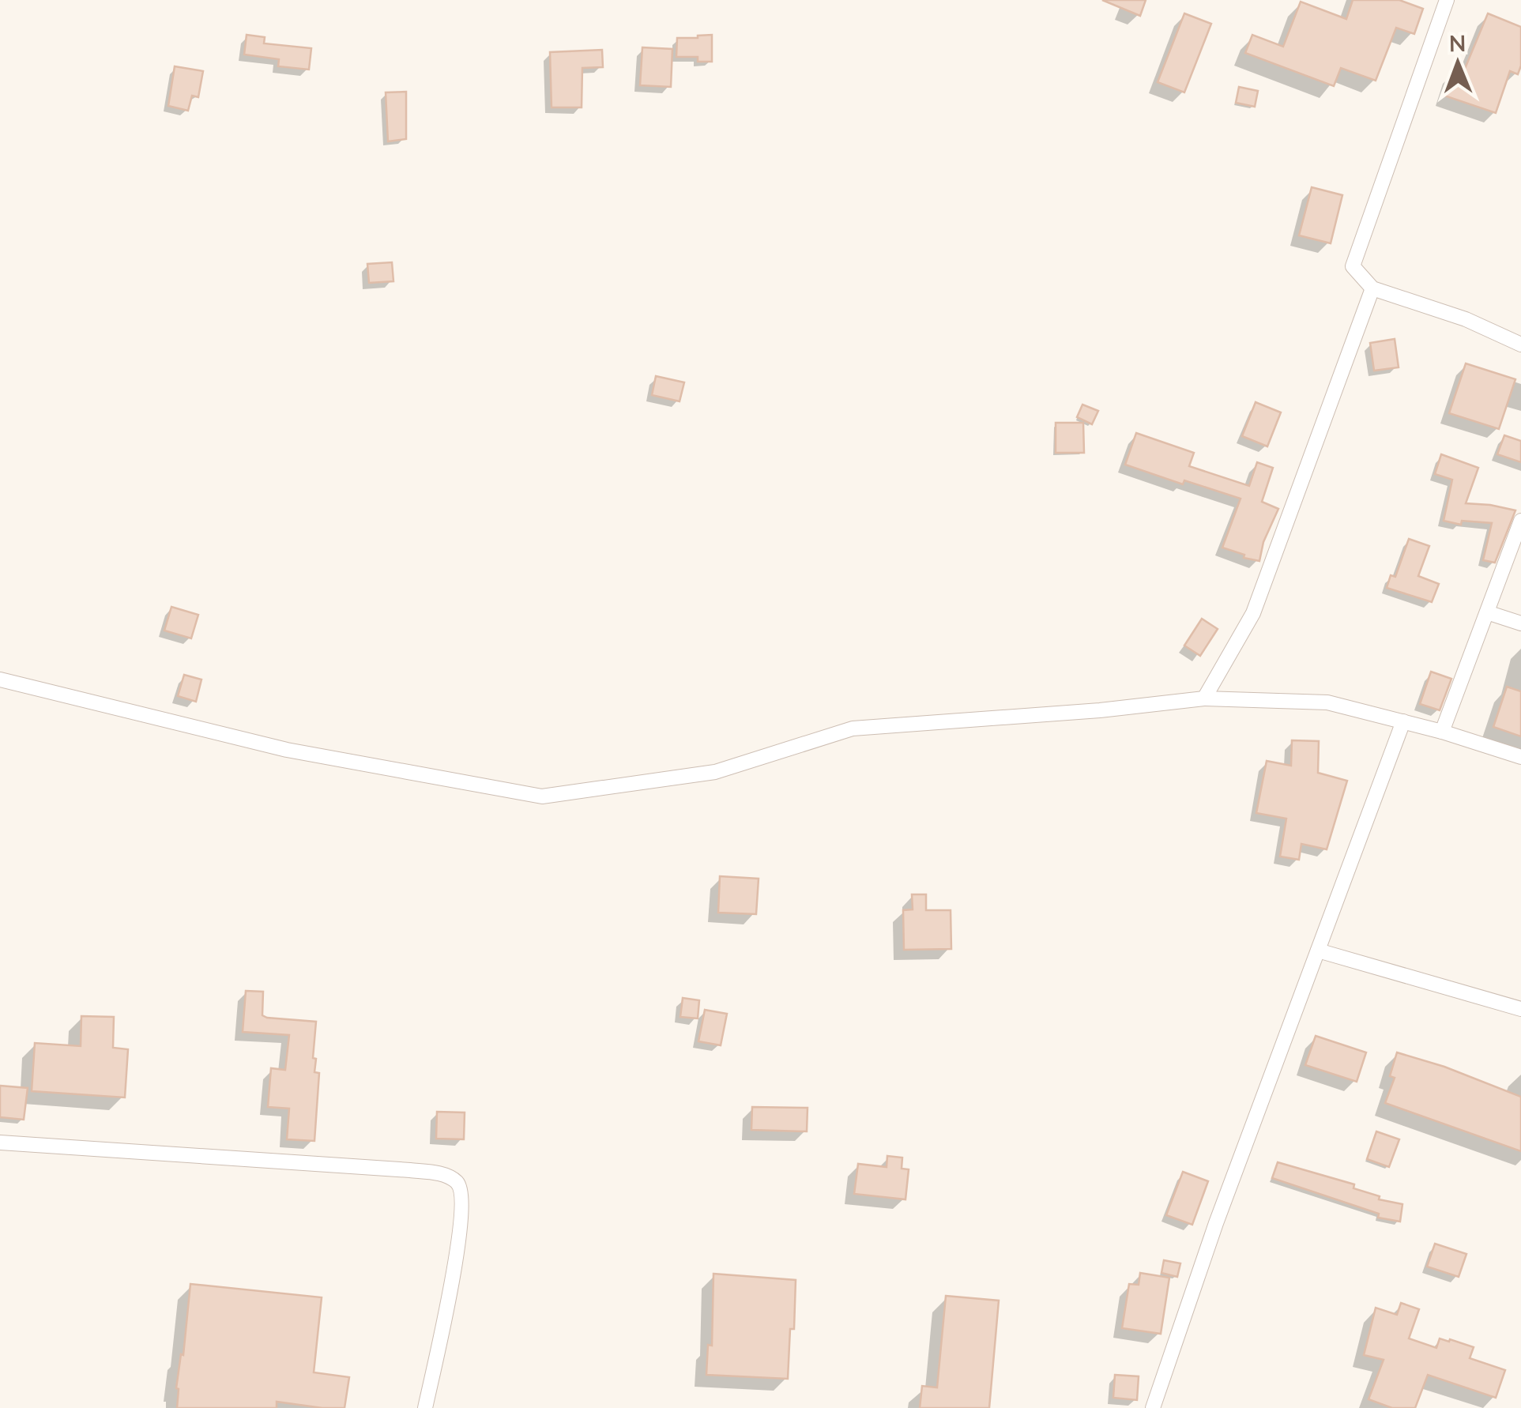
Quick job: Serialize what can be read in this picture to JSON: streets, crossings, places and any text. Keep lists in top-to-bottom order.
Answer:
{
  "north": "top"
}
